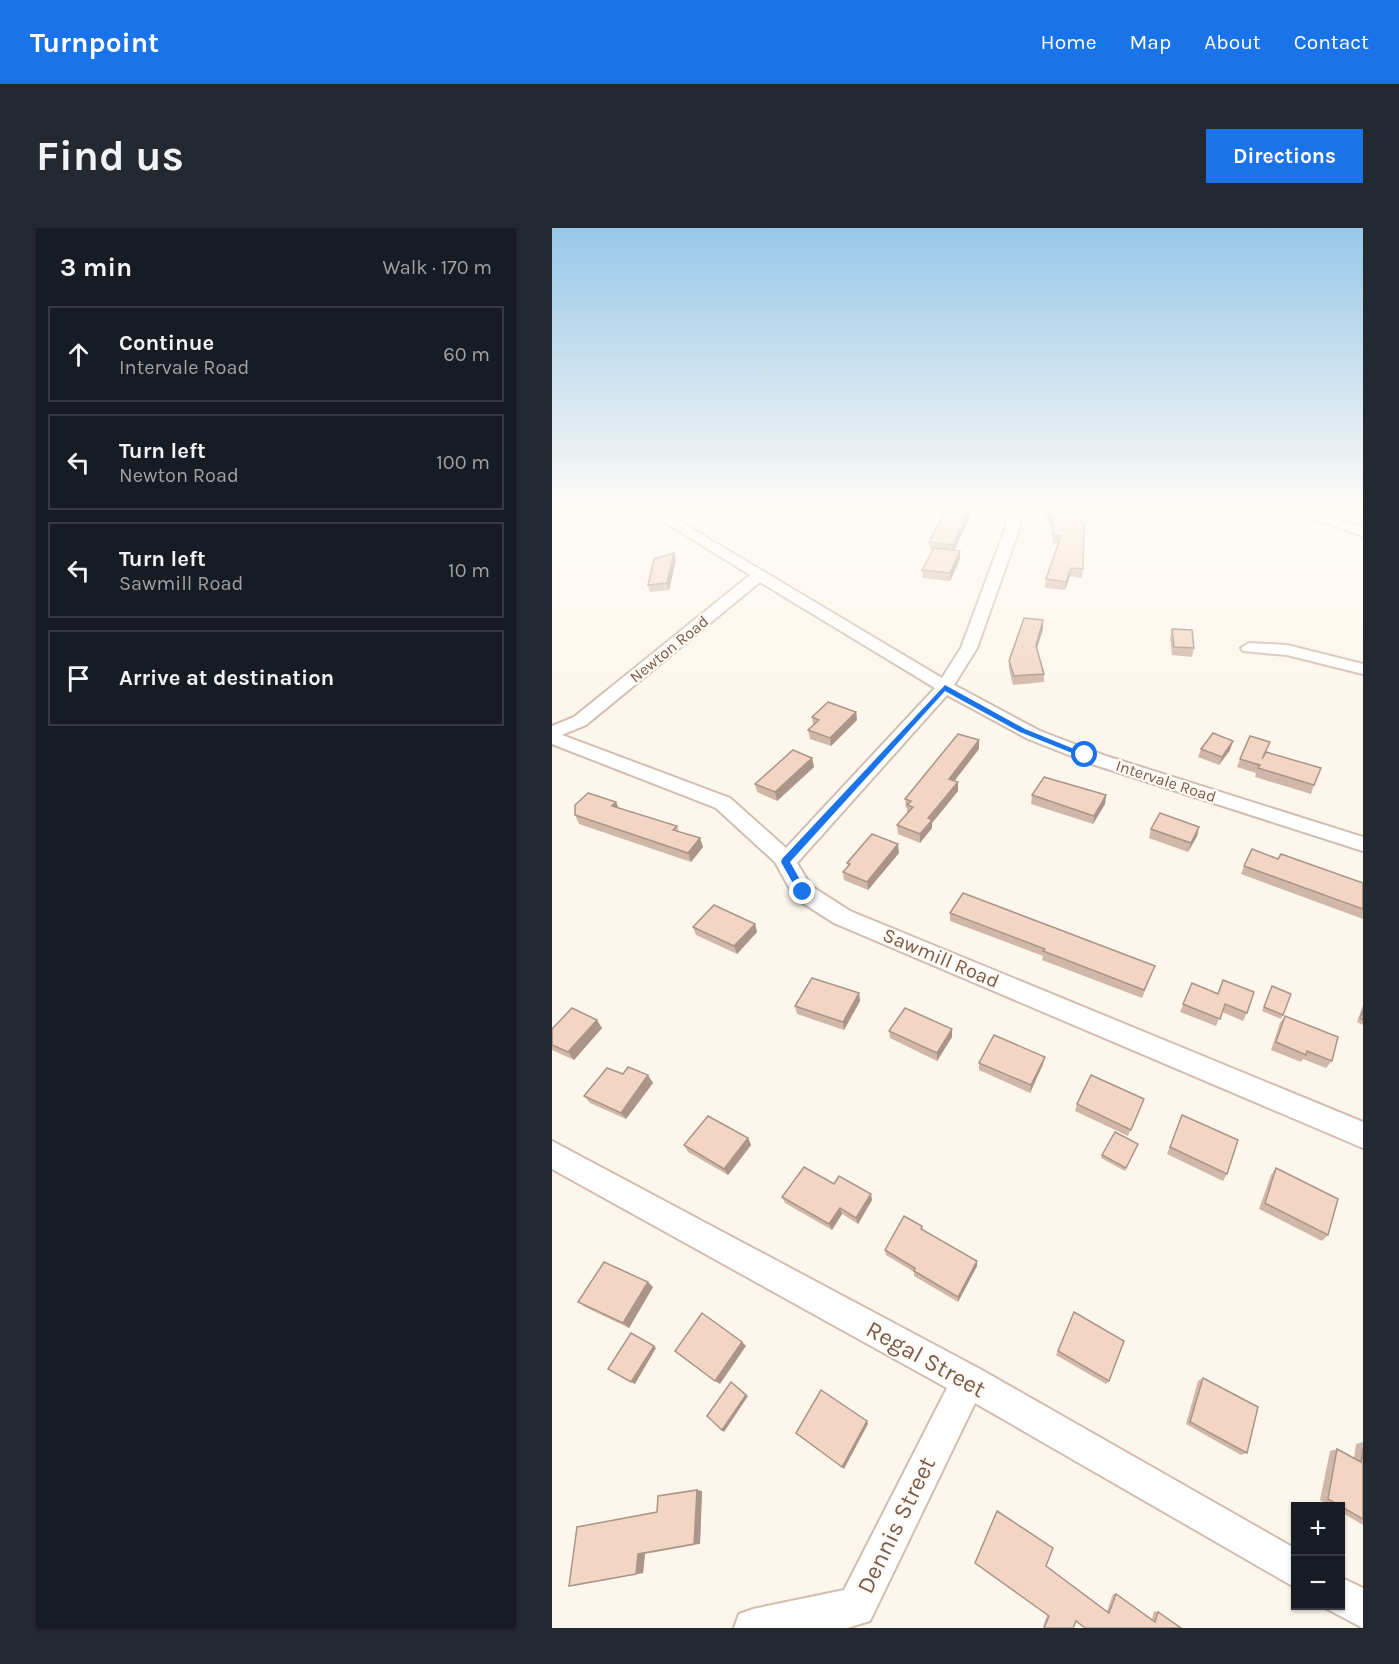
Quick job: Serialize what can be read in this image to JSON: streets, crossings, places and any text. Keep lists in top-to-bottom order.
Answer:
{
  "streets": {
    "street": [
      "Newton Road",
      "Intervale Road",
      "Sawmill Road",
      "Regal Street",
      "Dennis Street"
    ]
  },
  "crossings": [
    ["Newton Road", "Intervale Road"],
    ["Regal Street", "Dennis Street"]
  ],
  "page": {
    "header": "Turnpoint",
    "nav": [
      "Home",
      "Map",
      "About",
      "Contact"
    ],
    "buttons": "Directions",
    "title": "Find us",
    "heading": ["3 min", "Walk · 170 m"],
    "list": [
      ["Continue", "Intervale Road", "60 m"],
      ["Turn left", "Newton Road", "100 m"],
      ["Turn left", "Sawmill Road", "10 m"],
      "Arrive at destination"
    ],
    "map_buttons": ["+", "−"]
  }
}
